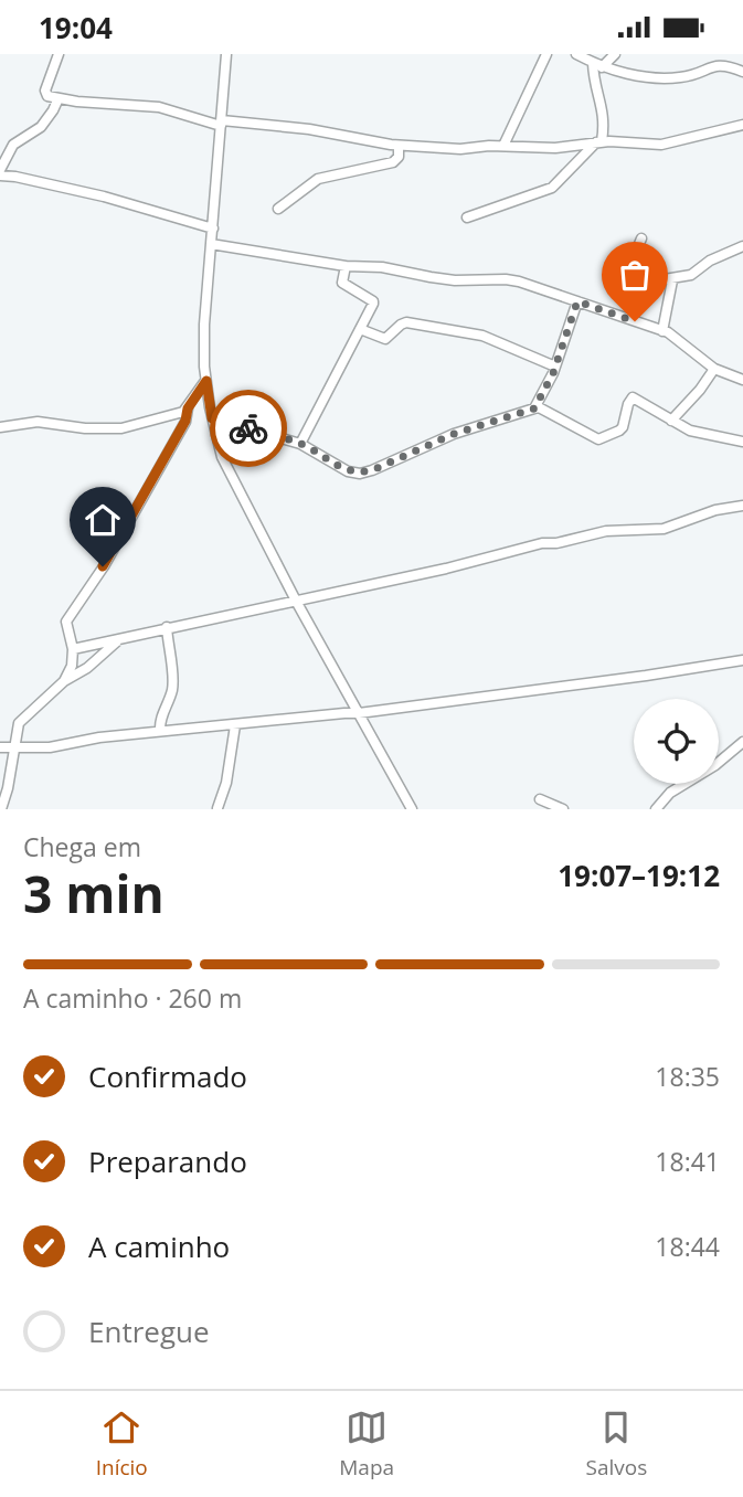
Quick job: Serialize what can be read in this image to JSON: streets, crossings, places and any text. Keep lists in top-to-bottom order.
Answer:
{
  "page": {
    "status": "19:04",
    "heading": ["3 min", "Chega em", "19:07–19:12"],
    "bar": "A caminho · 260 m",
    "list": [
      ["Confirmado", "18:35"],
      ["Preparando", "18:41"],
      ["A caminho", "18:44"],
      "Entregue"
    ],
    "tabs": ["Início", "Mapa", "Salvos"]
  }
}
